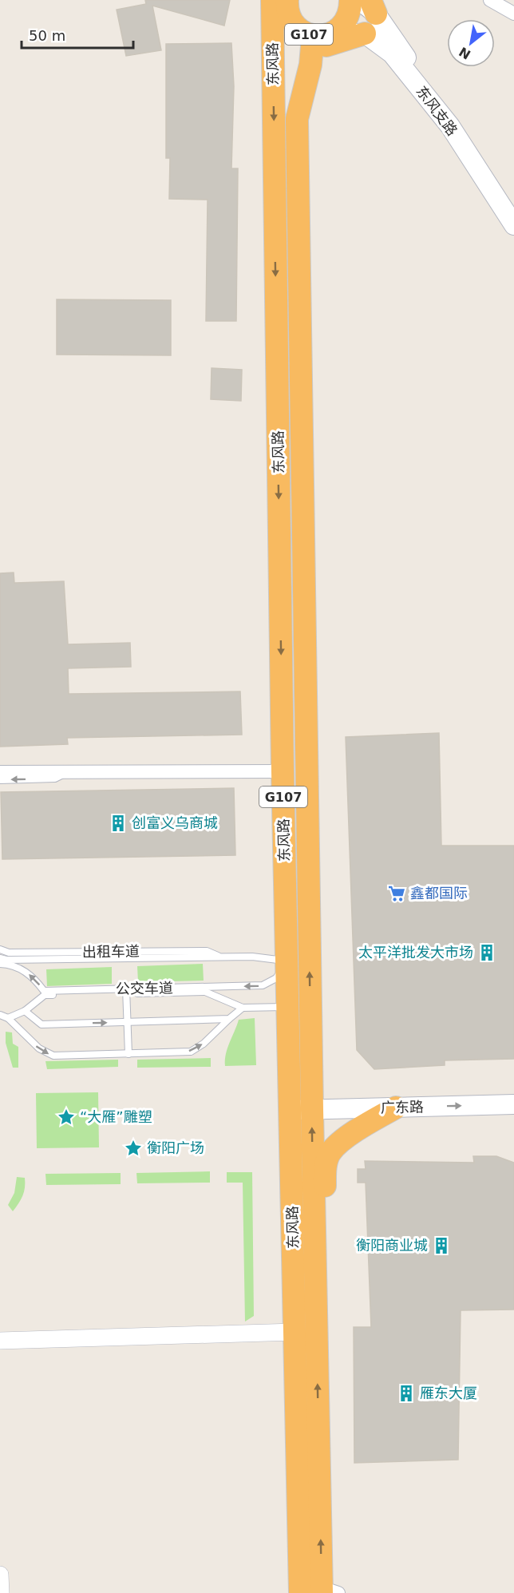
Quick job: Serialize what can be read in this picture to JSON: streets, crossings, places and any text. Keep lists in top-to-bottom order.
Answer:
{
  "streets": {
    "highway": ["G107", "东风路"],
    "main road": ["东风支路", "广东路"],
    "lane": ["出租车道", "公交车道"]
  },
  "crossings": [
    ["G107", "东风路"],
    ["东风路", "出租车道"],
    ["东风路", "公交车道"],
    ["东风路", "广东路"],
    ["出租车道", "公交车道"]
  ],
  "one_way": ["广东路"],
  "places": {
    "building": [
      "创富义乌商城",
      "太平洋批发大市场",
      "衡阳商业城",
      "雁东大厦"
    ],
    "supermarket": ["鑫都国际"],
    "place": ["“大雁”雕塑", "衡阳广场"]
  },
  "scale_bar": "50 m",
  "north": "bottom left"
}
